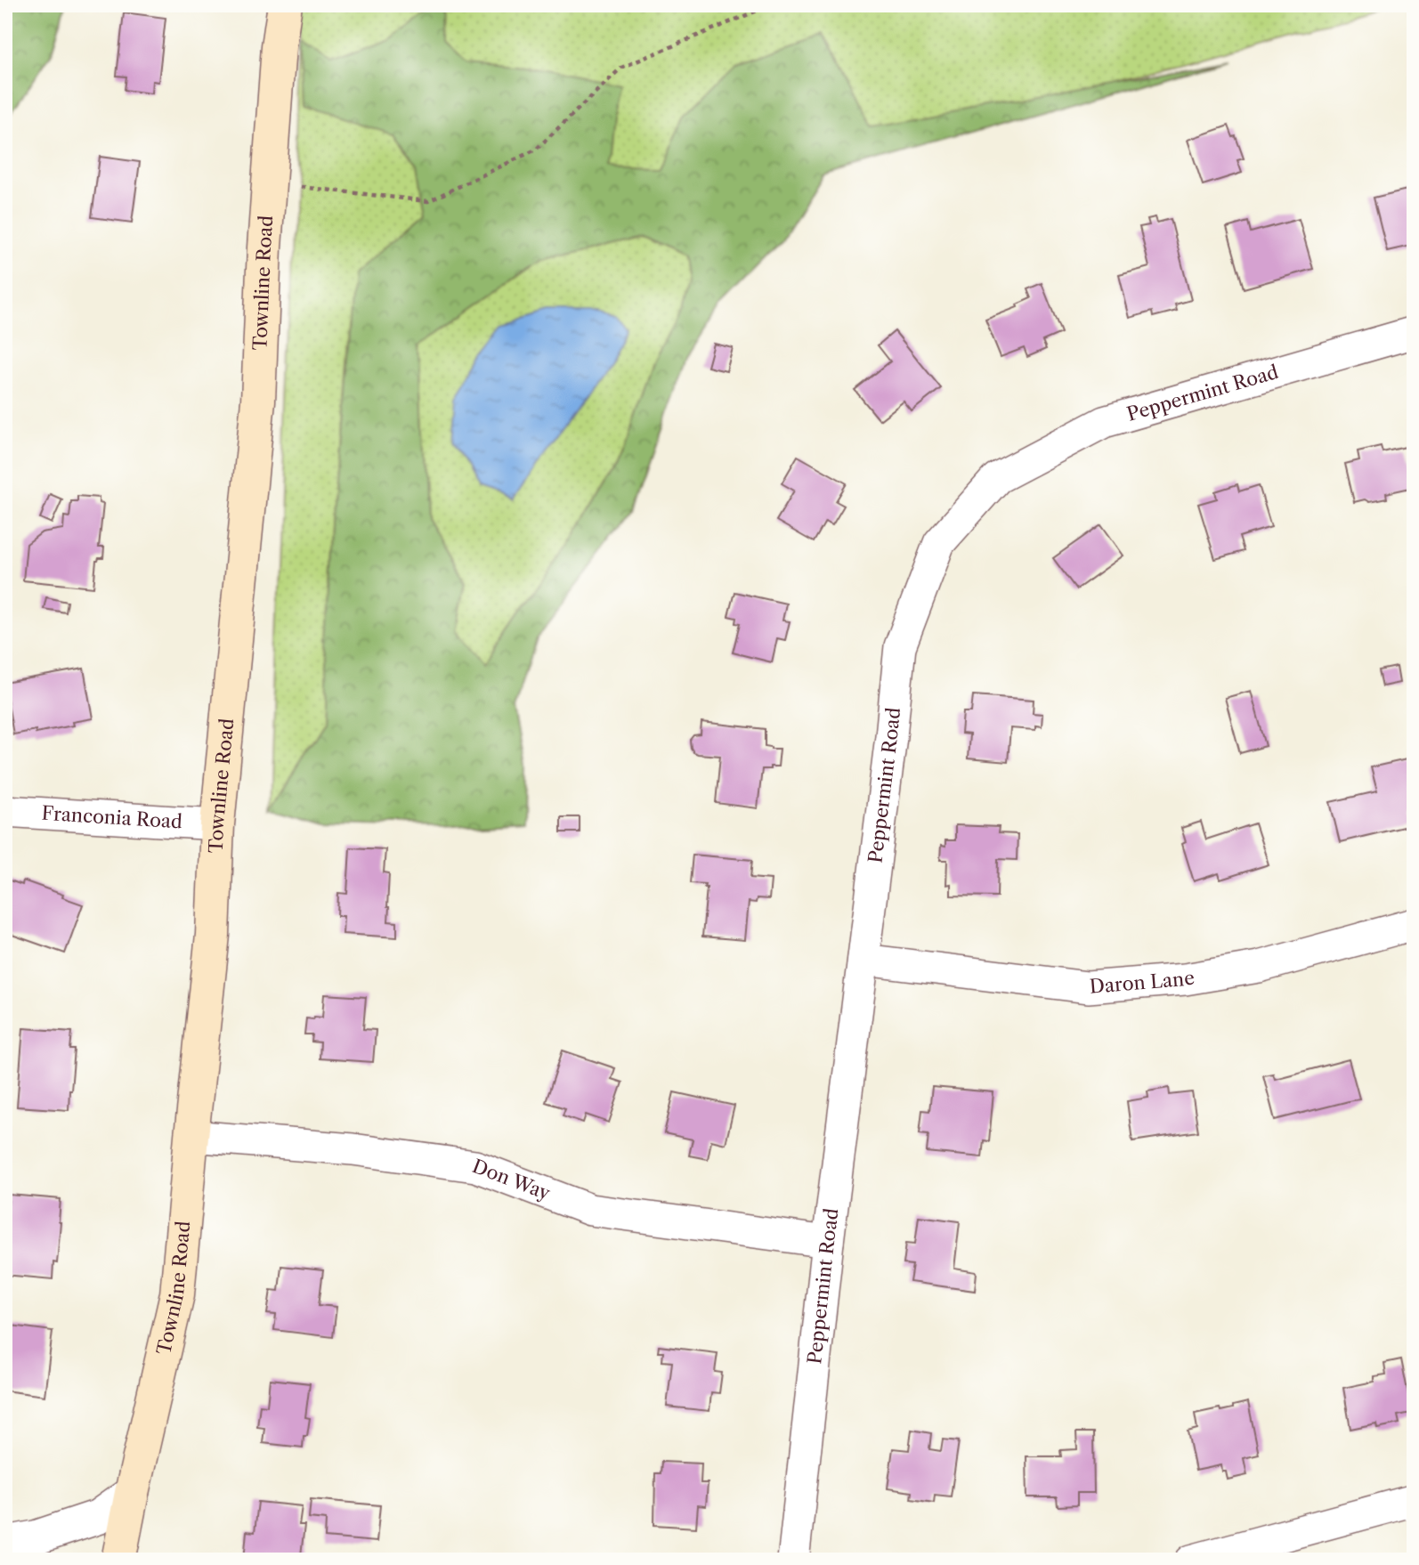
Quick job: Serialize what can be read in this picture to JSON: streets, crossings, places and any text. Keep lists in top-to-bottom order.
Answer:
{
  "streets": {
    "main road": ["Townline Road"],
    "street": [
      "Peppermint Road",
      "Franconia Road",
      "Daron Lane",
      "Don Way"
    ]
  },
  "crossings": [
    ["Townline Road", "Franconia Road"],
    ["Townline Road", "Don Way"],
    ["Peppermint Road", "Daron Lane"],
    ["Peppermint Road", "Don Way"]
  ]
}
